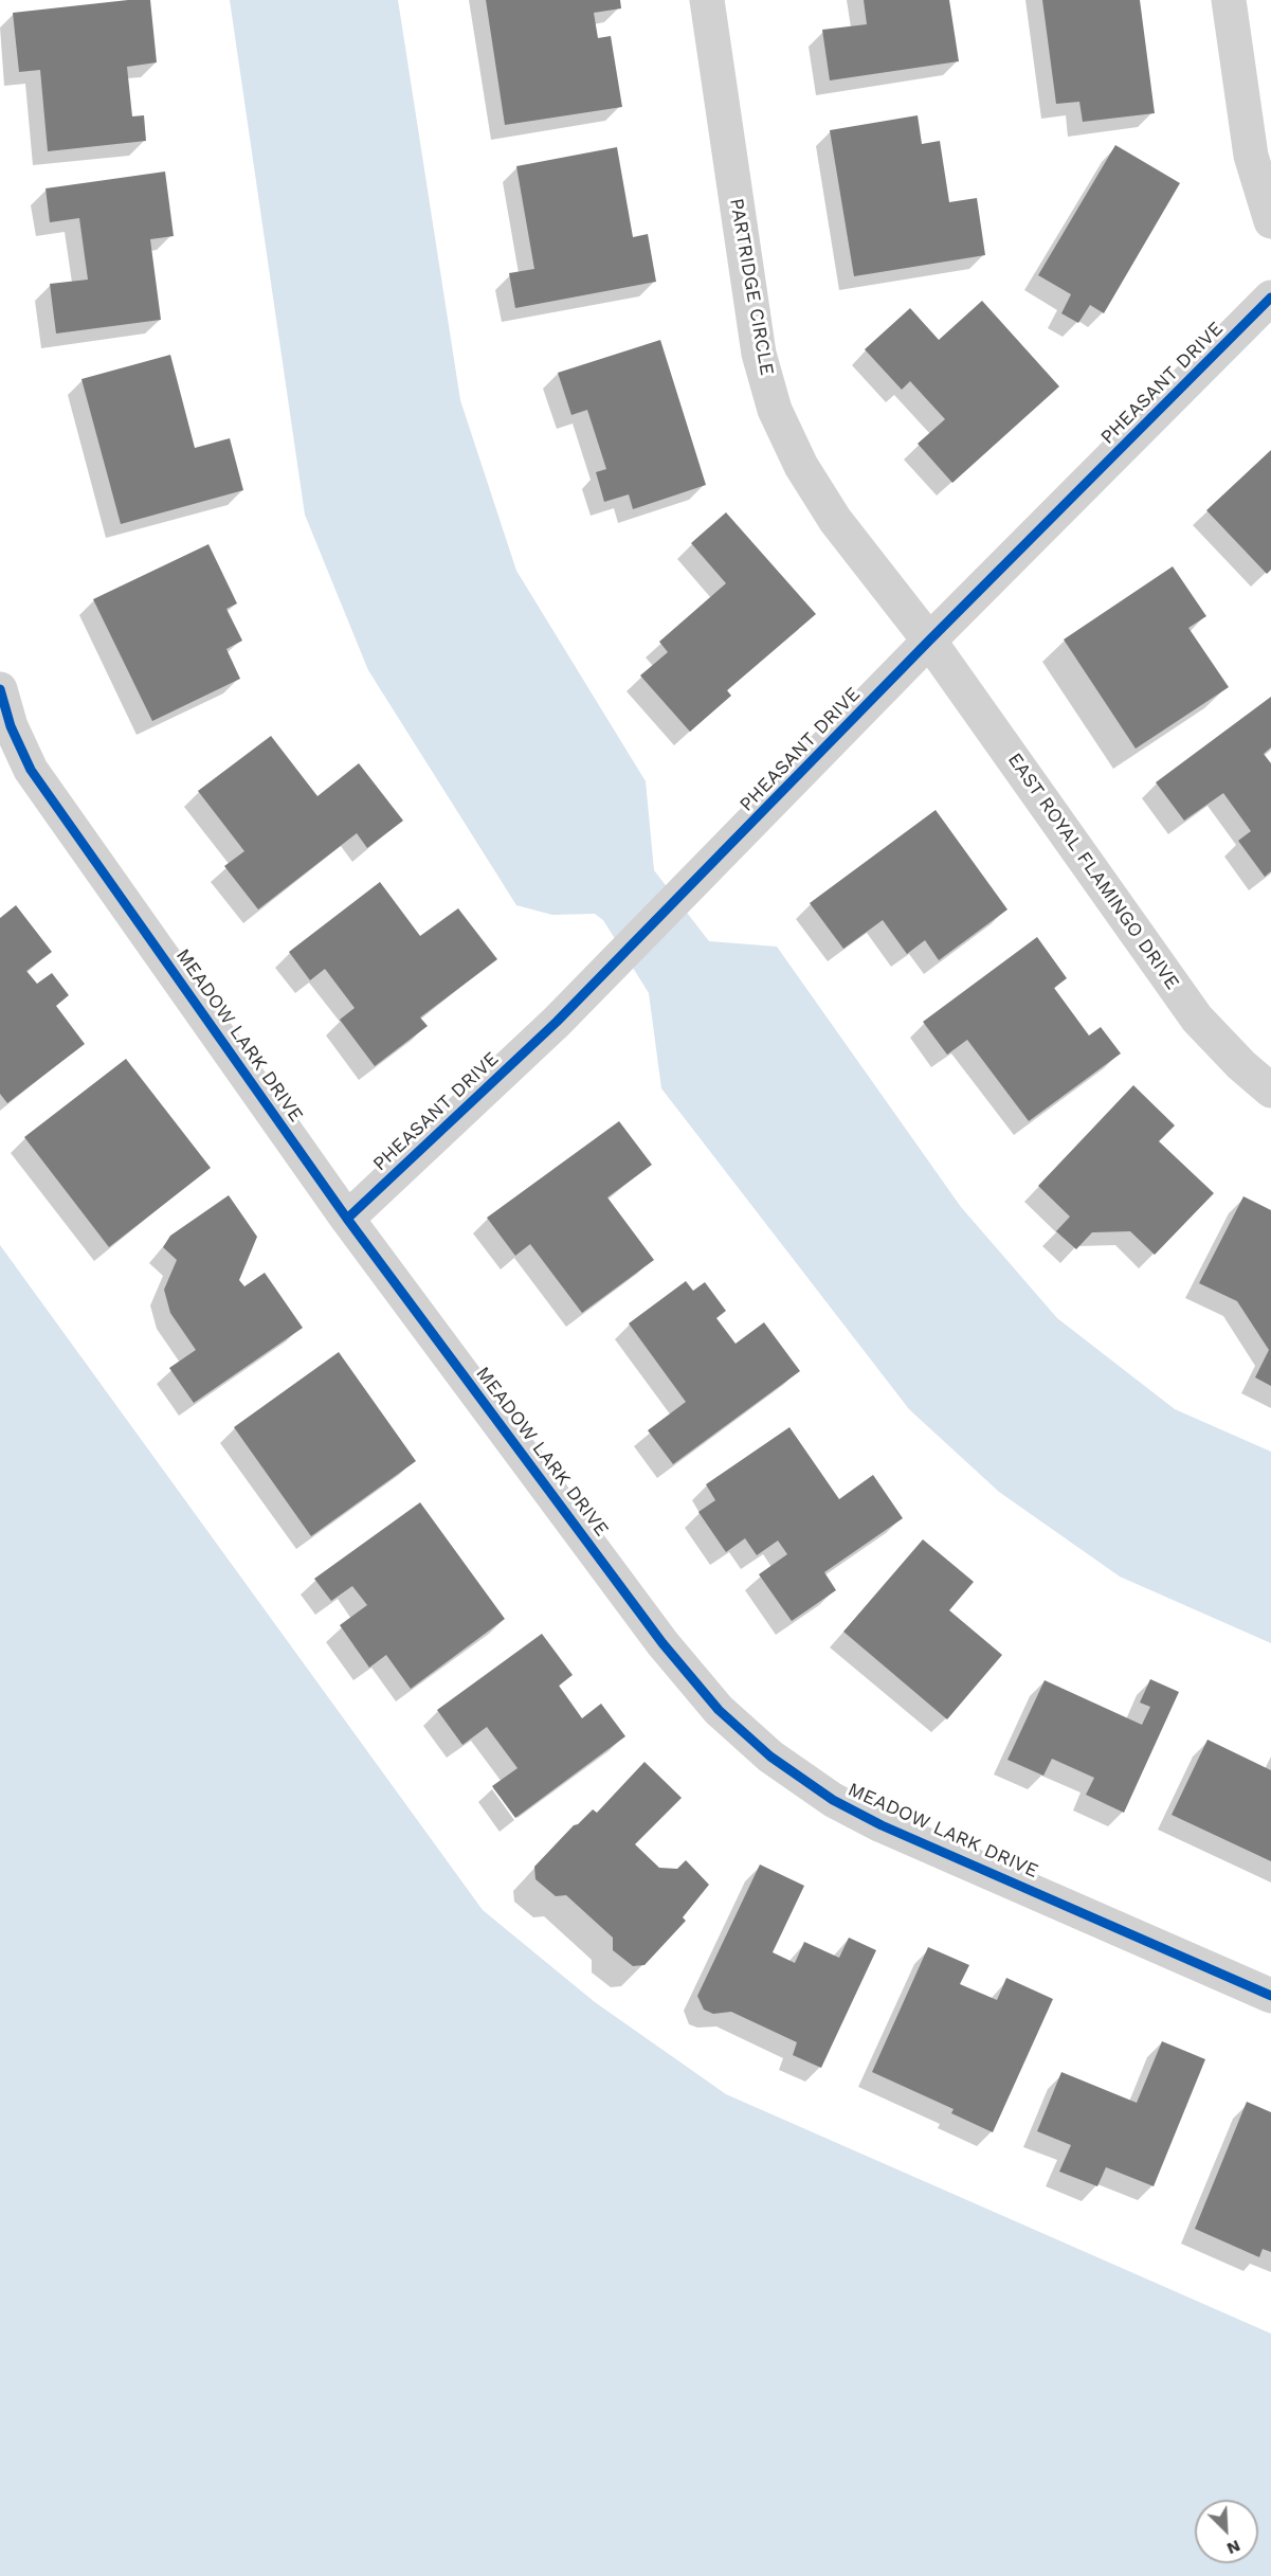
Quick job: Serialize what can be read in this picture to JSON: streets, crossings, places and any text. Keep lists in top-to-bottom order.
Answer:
{
  "streets": {
    "street": [
      "PARTRIDGE CIRCLE",
      "PHEASANT DRIVE",
      "EAST ROYAL FLAMINGO DRIVE",
      "MEADOW LARK DRIVE"
    ]
  },
  "crossings": [
    ["PARTRIDGE CIRCLE", "PHEASANT DRIVE"],
    ["PARTRIDGE CIRCLE", "EAST ROYAL FLAMINGO DRIVE"],
    ["PHEASANT DRIVE", "EAST ROYAL FLAMINGO DRIVE"],
    ["PHEASANT DRIVE", "MEADOW LARK DRIVE"]
  ],
  "north": "bottom right"
}
